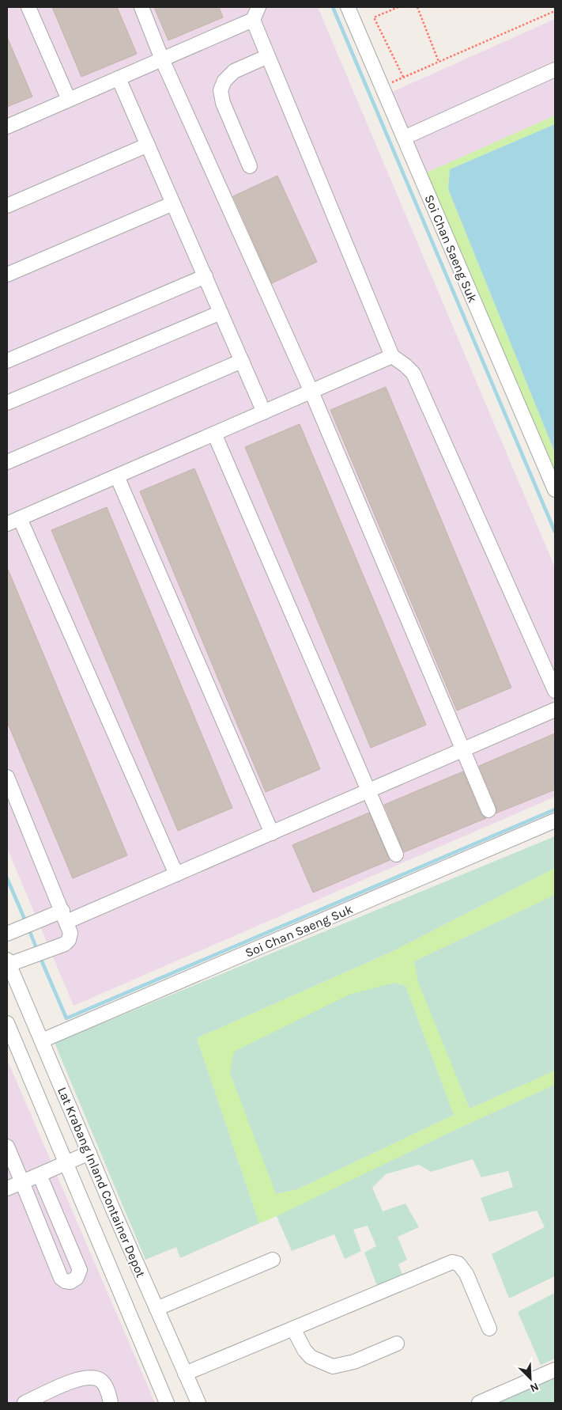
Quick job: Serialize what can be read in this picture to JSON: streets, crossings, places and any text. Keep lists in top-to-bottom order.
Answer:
{
  "streets": {
    "street": ["Soi Chan Saeng Suk", "Lat Krabang Inland Container Depot"]
  },
  "crossings": [
    ["Soi Chan Saeng Suk", "Lat Krabang Inland Container Depot"]
  ],
  "north": "bottom right"
}
